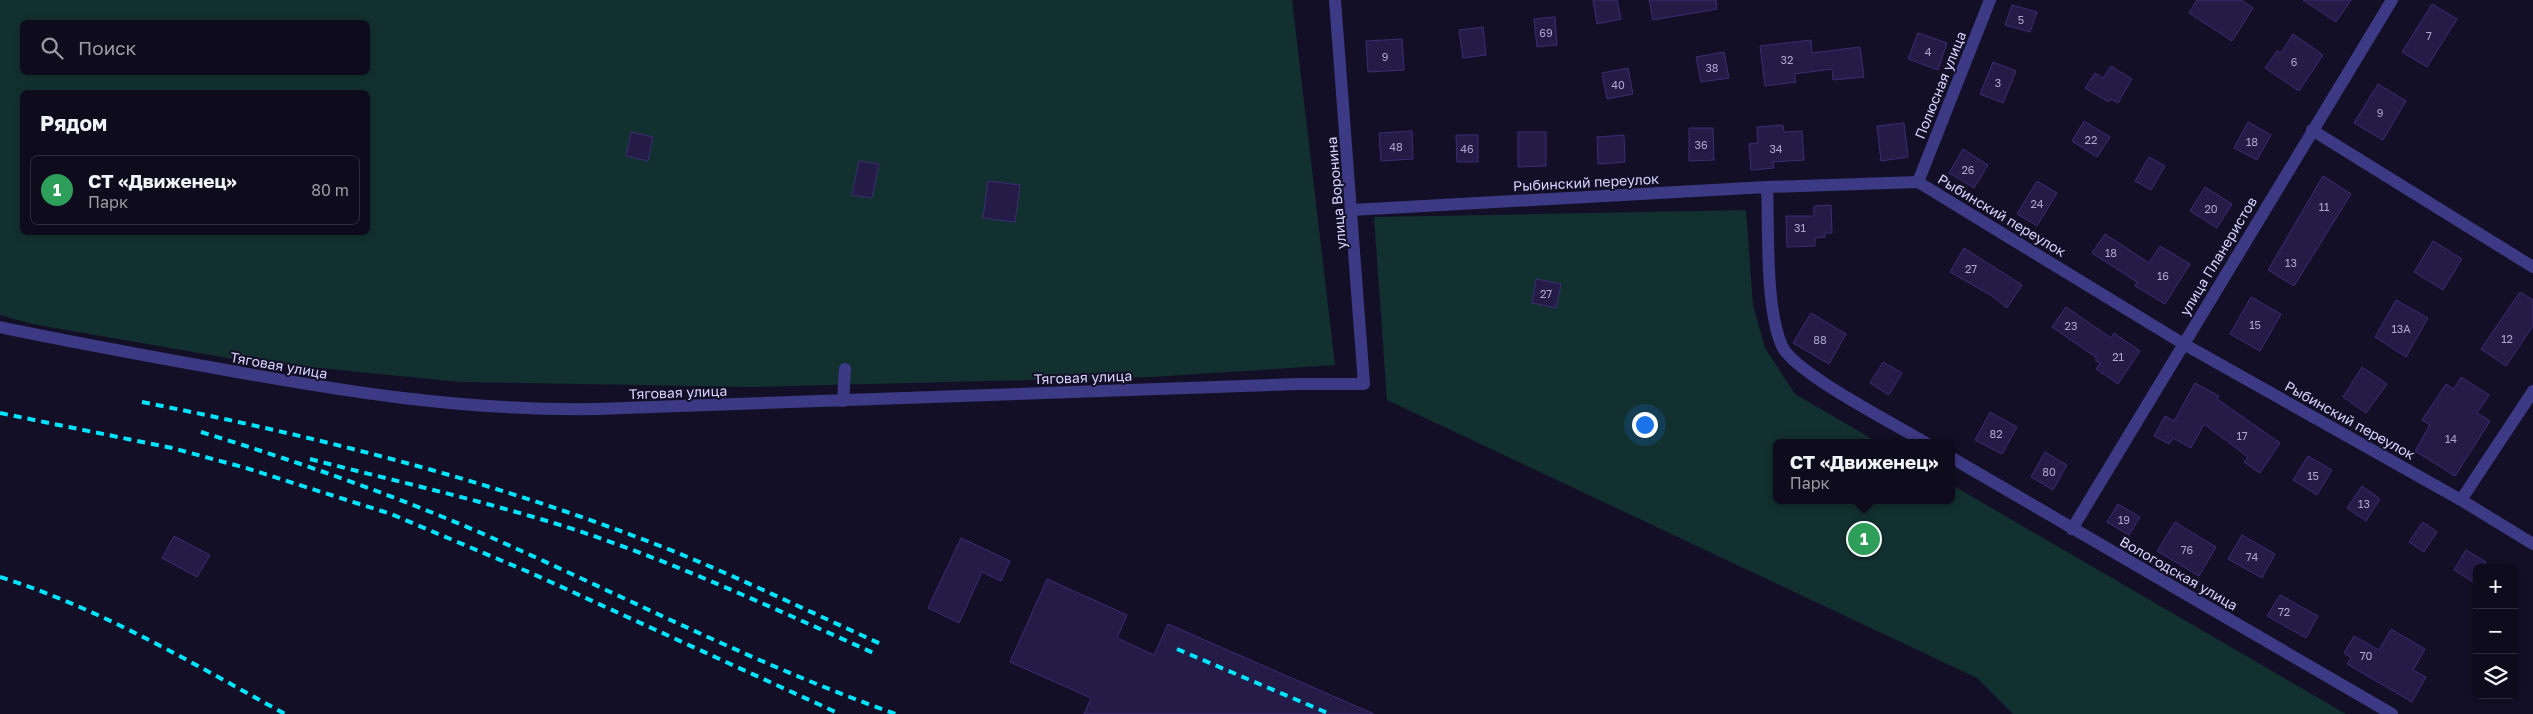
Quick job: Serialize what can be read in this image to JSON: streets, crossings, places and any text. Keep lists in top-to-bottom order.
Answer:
{
  "streets": {
    "street": [
      "Полюсная улица",
      "Рыбинский переулок",
      "улица Воронина",
      "улица Планеристов",
      "Тяговая улица",
      "Вологодская улица"
    ]
  },
  "crossings": [
    ["Полюсная улица", "Рыбинский переулок"],
    ["Рыбинский переулок", "улица Воронина"],
    ["Рыбинский переулок", "улица Планеристов"],
    ["улица Воронина", "Тяговая улица"],
    ["улица Планеристов", "Вологодская улица"]
  ],
  "house_numbers": [
    "5",
    "69",
    "7",
    "4",
    "9",
    "32",
    "6",
    "38",
    "3",
    "40",
    "9",
    "22",
    "18",
    "36",
    "48",
    "46",
    "34",
    "26",
    "24",
    "11",
    "20",
    "31",
    "18",
    "13",
    "27",
    "16",
    "27",
    "15",
    "23",
    "13А",
    "12",
    "88",
    "21",
    "82",
    "17",
    "14",
    "80",
    "15",
    "13",
    "19",
    "76",
    "74",
    "72",
    "70"
  ],
  "page": {
    "search": "Поиск",
    "heading": "Рядом",
    "list": [
      {
        "mark": "1",
        "name": "СТ «Движенец»",
        "note": "Парк",
        "value": "80 m"
      }
    ],
    "popup": ["СТ «Движенец»", "Парк"],
    "pins": "1",
    "map_buttons": ["+", "−"]
  }
}
